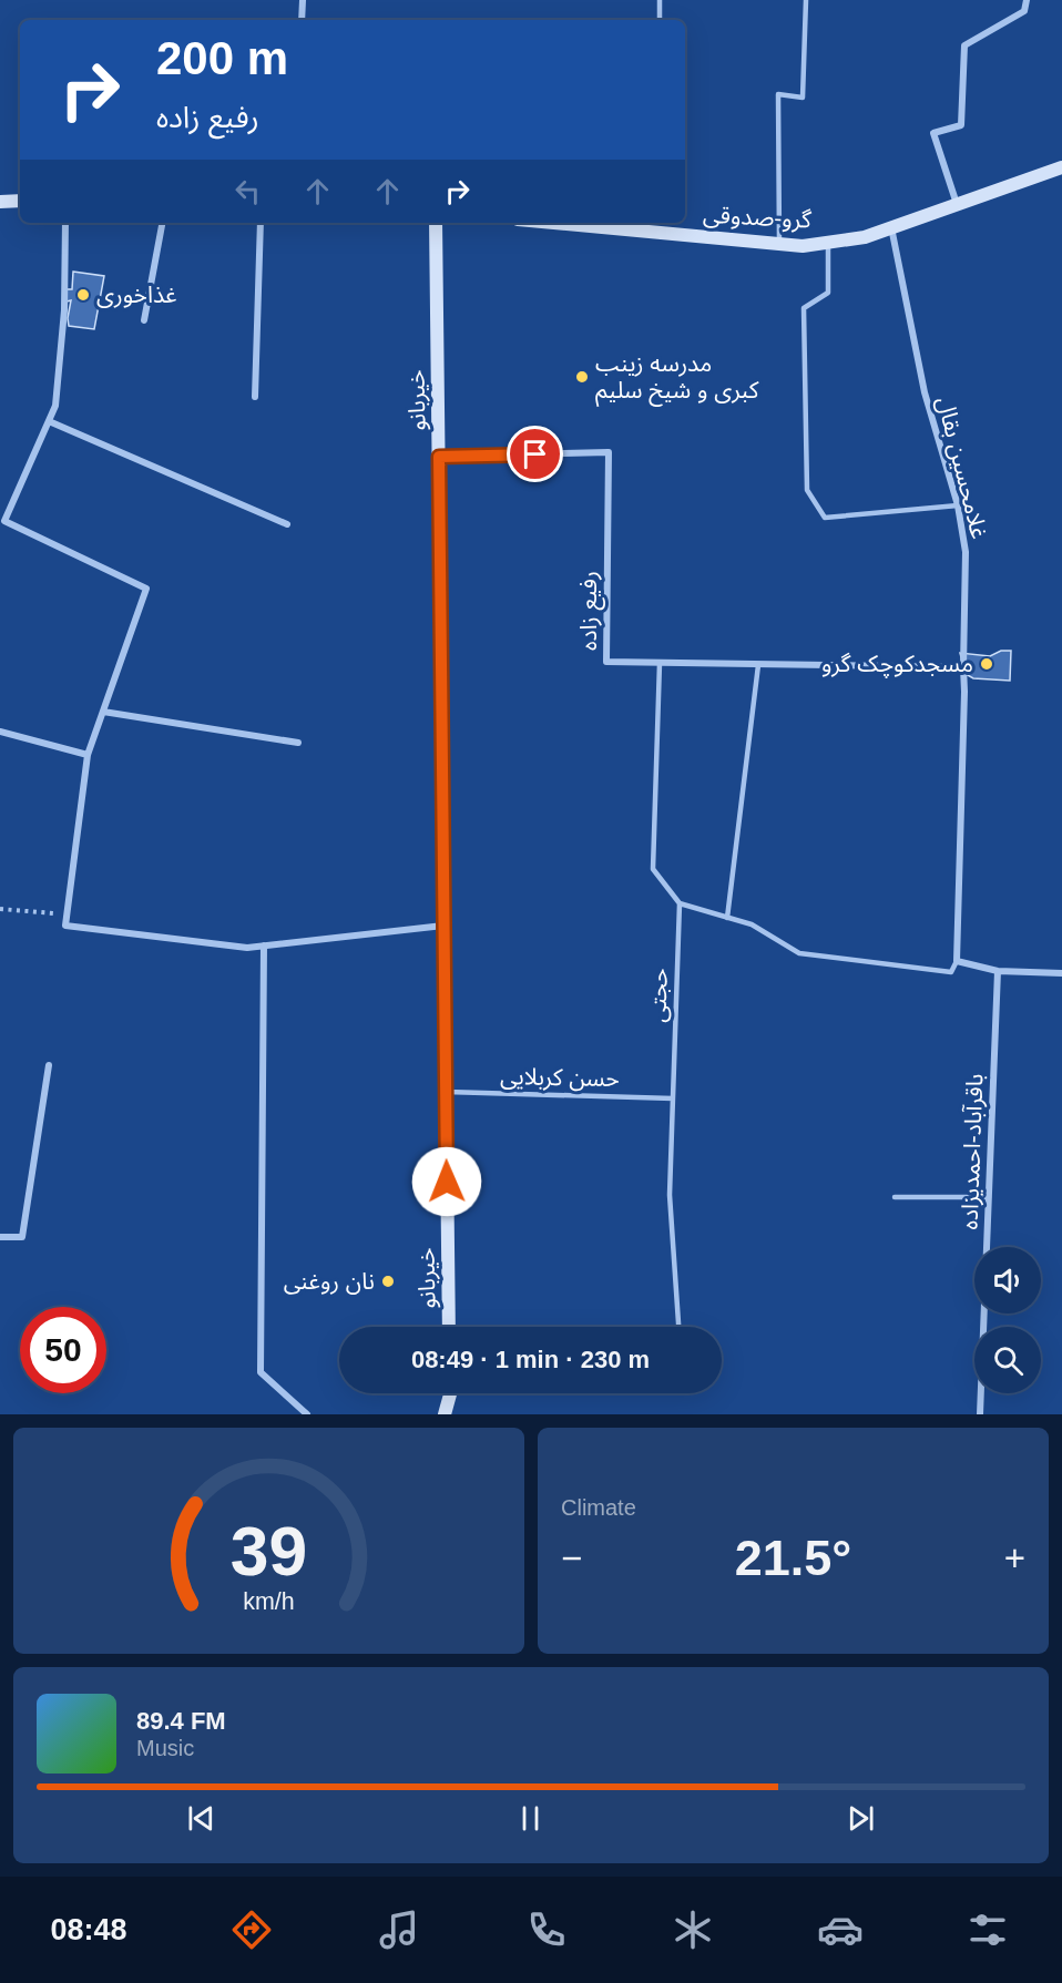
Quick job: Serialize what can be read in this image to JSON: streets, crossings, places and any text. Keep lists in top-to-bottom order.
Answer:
{
  "streets": {
    "main road": ["گرو-صدوقی", "خیربانو"],
    "street": ["غلامحسین بقال", "رفیع زاده", "باقرآباد-احمدیزاده"],
    "lane": ["حجتی", "حسن کربلایی"]
  },
  "crossings": [
    ["گرو-صدوقی", "غلامحسین بقال"],
    ["خیربانو", "رفیع زاده"],
    ["خیربانو", "حسن کربلایی"],
    ["غلامحسین بقال", "رفیع زاده"],
    ["حجتی", "حسن کربلایی"]
  ],
  "places": [
    "غذاخوری",
    "مدرسه زینب کبری و شیخ سلیم",
    "مسجدکوچک گرو",
    "نان روغنی"
  ],
  "page": {
    "turn": ["200 m", "رفیع زاده"],
    "limit": "50",
    "trip": "08:49 · 1 min · 230 m",
    "tile": "Climate",
    "heat": ["−", "21.5°", "+"],
    "song": ["89.4 FM", "Music"],
    "tabs": "08:48",
    "gauge": ["39", "km/h"]
  }
}
